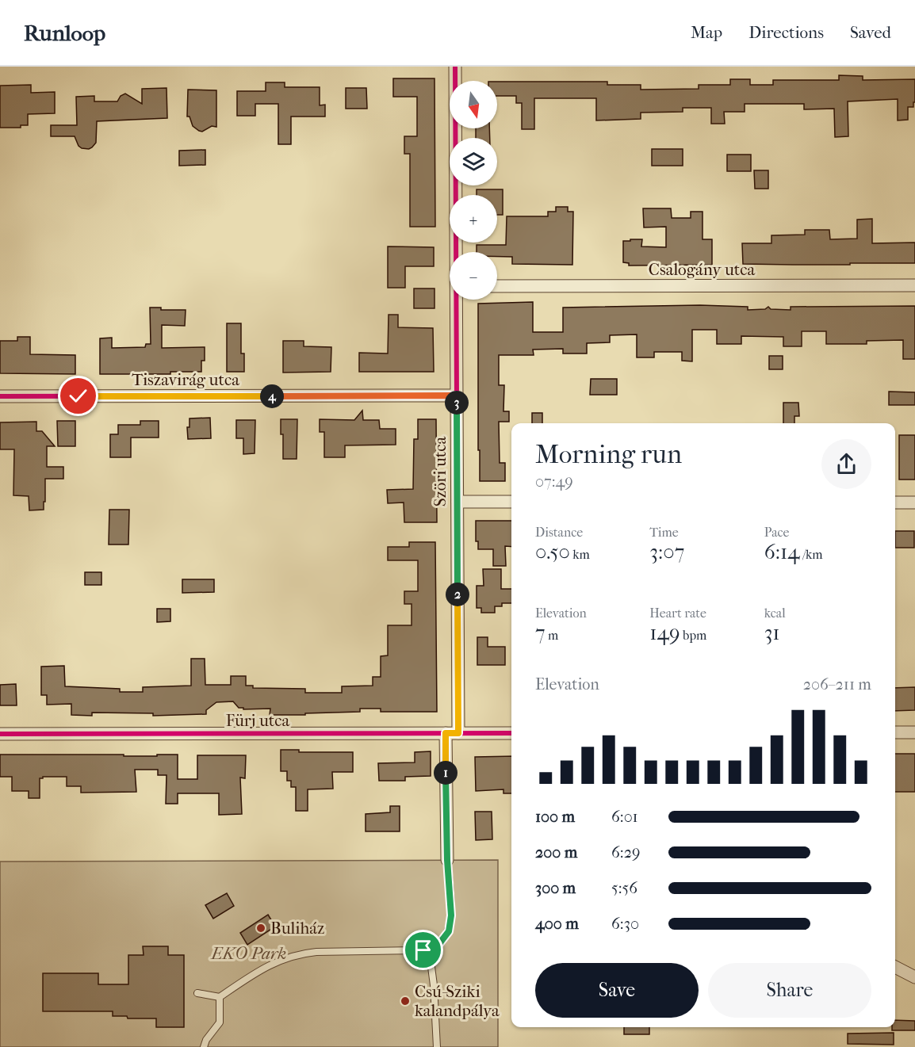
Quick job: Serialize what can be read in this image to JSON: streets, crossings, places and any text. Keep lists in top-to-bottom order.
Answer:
{
  "streets": {
    "street": [
      "Csalogány utca",
      "Tiszavirág utca",
      "Szöri utca",
      "Fürj utca"
    ]
  },
  "crossings": [
    ["Tiszavirág utca", "Szöri utca"],
    ["Szöri utca", "Fürj utca"]
  ],
  "parks": ["EKO Park"],
  "places": ["Buliház", "Csú-Sziki kalandpálya"],
  "north": "bottom",
  "page": {
    "header": "Runloop",
    "nav": ["Map", "Directions", "Saved"],
    "map_buttons": ["+", "−"],
    "pins": [
      "4",
      "3",
      "2",
      "1"
    ],
    "heading": ["Morning run", "07:49"],
    "stats": [
      ["Distance", "0.50 km"],
      ["Time", "3:07"],
      ["Pace", "6:14 /km"],
      ["Elevation", "7 m"],
      ["Heart rate", "149 bpm"],
      ["kcal", "31"]
    ],
    "chart": ["Elevation", "206–211 m"],
    "list": [
      {
        "name": "100 m",
        "note": "6:01"
      },
      {
        "name": "200 m",
        "note": "6:29"
      },
      {
        "name": "300 m",
        "note": "5:56"
      },
      {
        "name": "400 m",
        "note": "6:30"
      }
    ],
    "buttons": ["Save", "Share"]
  }
}
